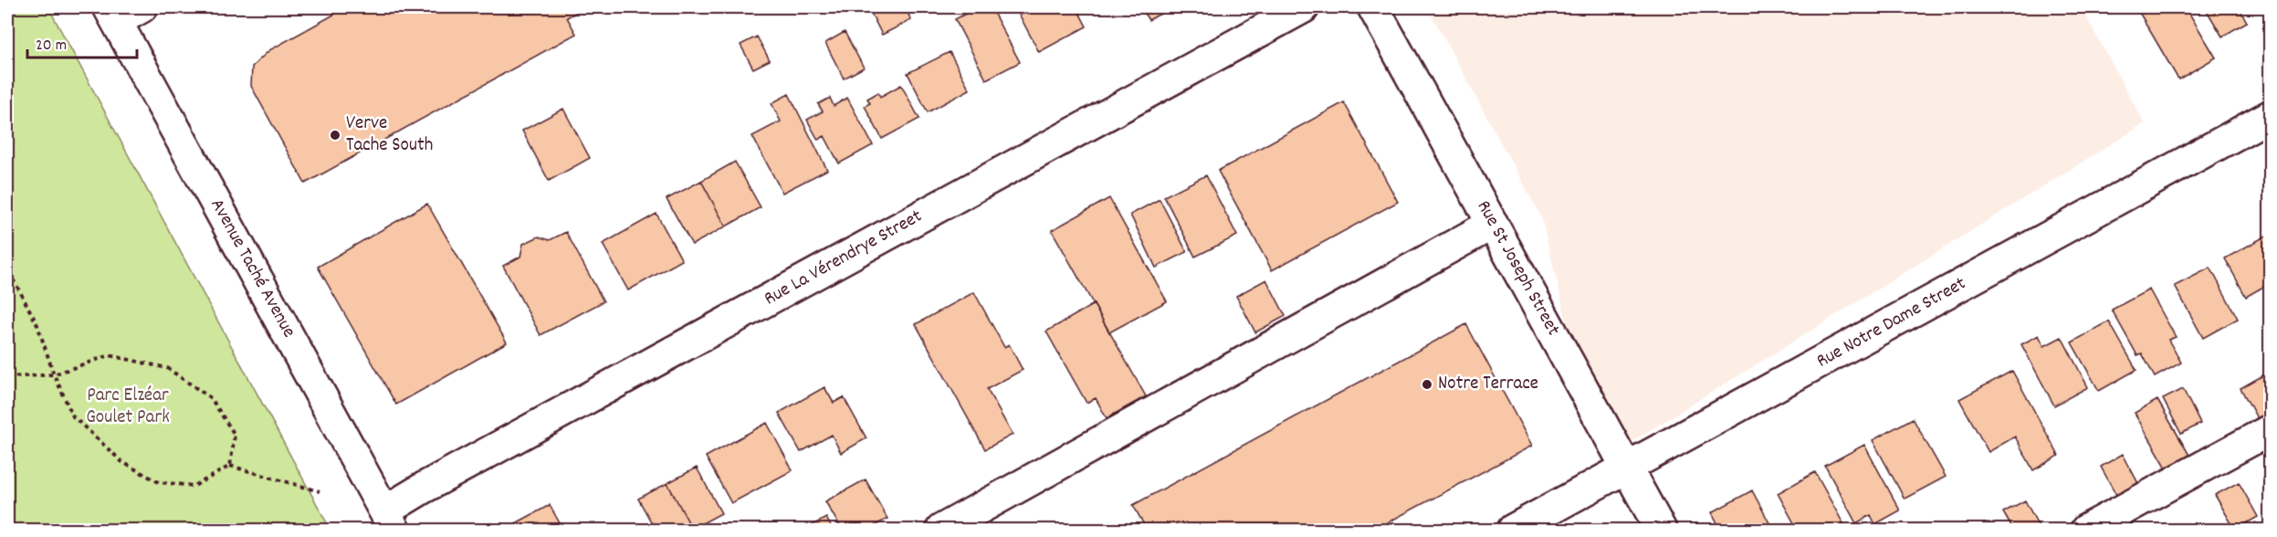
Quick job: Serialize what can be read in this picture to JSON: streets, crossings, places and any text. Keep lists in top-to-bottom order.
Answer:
{
  "streets": {
    "street": [
      "Rue La Vérendrye Street",
      "Avenue Taché Avenue",
      "Rue St Joseph Street",
      "Rue Notre Dame Street"
    ]
  },
  "crossings": [
    ["Rue La Vérendrye Street", "Avenue Taché Avenue"],
    ["Rue St Joseph Street", "Rue Notre Dame Street"]
  ],
  "parks": ["Parc Elzéar Goulet Park"],
  "places": ["Verve Tache South", "Notre Terrace"],
  "scale_bar": "20 m"
}
